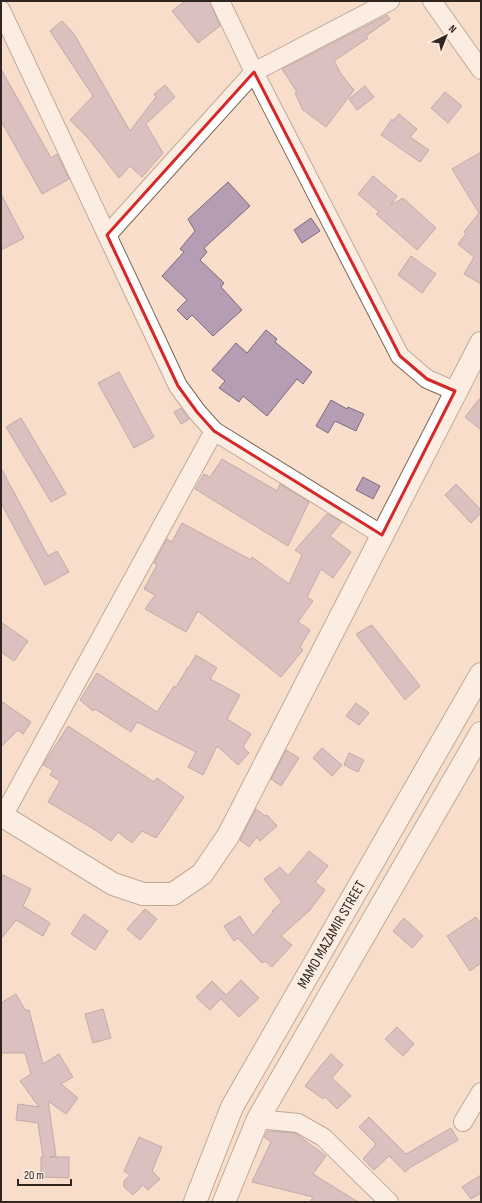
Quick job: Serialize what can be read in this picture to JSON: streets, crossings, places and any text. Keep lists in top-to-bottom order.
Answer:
{
  "streets": {
    "main road": ["MAMO MAZAMIR STREET"]
  },
  "scale_bar": "20 m",
  "north": "top right"
}
